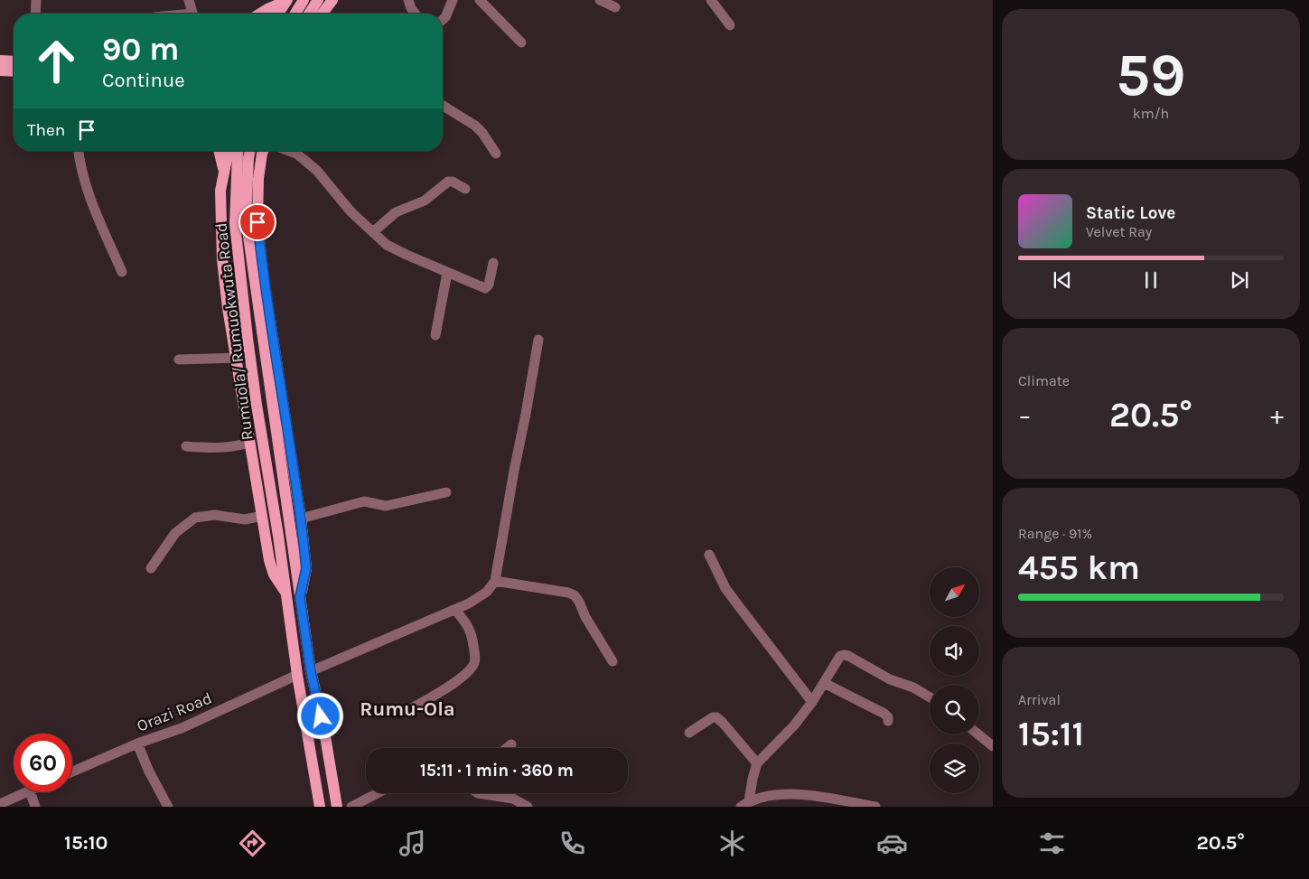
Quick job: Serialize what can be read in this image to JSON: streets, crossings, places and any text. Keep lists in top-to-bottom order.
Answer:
{
  "streets": {
    "main road": ["Rumuola/ Rumuokwuta Road"],
    "street": ["Orazi Road"]
  },
  "crossings": [
    ["Rumuola/ Rumuokwuta Road", "Orazi Road"]
  ],
  "districts": ["Rumu-Ola"],
  "north": "top right",
  "page": {
    "tile": [
      ["59", "km/h"],
      "Climate",
      ["Range · 91%", "455 km"],
      ["Arrival", "15:11"]
    ],
    "turn": ["90 m", "Continue"],
    "then": "Then",
    "song": ["Static Love", "Velvet Ray"],
    "heat": ["−", "20.5°", "+"],
    "limit": "60",
    "trip": "15:11 · 1 min · 360 m",
    "tabs": ["15:10", "20.5°"]
  }
}
